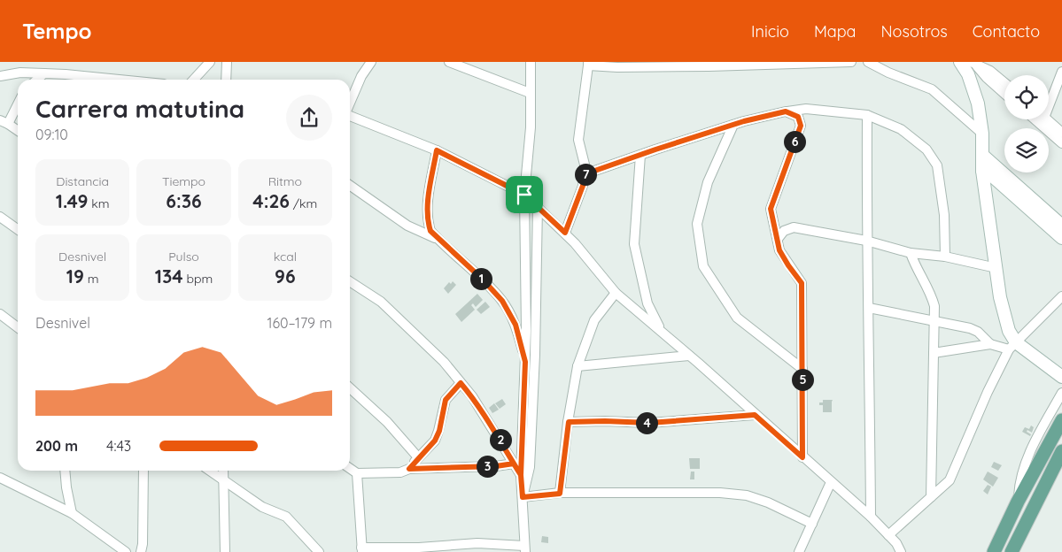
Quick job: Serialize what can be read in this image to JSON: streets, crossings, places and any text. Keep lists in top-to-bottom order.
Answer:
{
  "page": {
    "header": "Tempo",
    "nav": [
      "Inicio",
      "Mapa",
      "Nosotros",
      "Contacto"
    ],
    "heading": ["Carrera matutina", "09:10"],
    "pins": [
      "6",
      "7",
      "1",
      "5",
      "4",
      "2",
      "3"
    ],
    "stats": [
      ["Distancia", "1.49 km"],
      ["Tiempo", "6:36"],
      ["Ritmo", "4:26 /km"],
      ["Desnivel", "19 m"],
      ["Pulso", "134 bpm"],
      ["kcal", "96"]
    ],
    "chart": ["Desnivel", "160–179 m"],
    "list": [
      {
        "name": "200 m",
        "note": "4:43"
      }
    ]
  }
}
